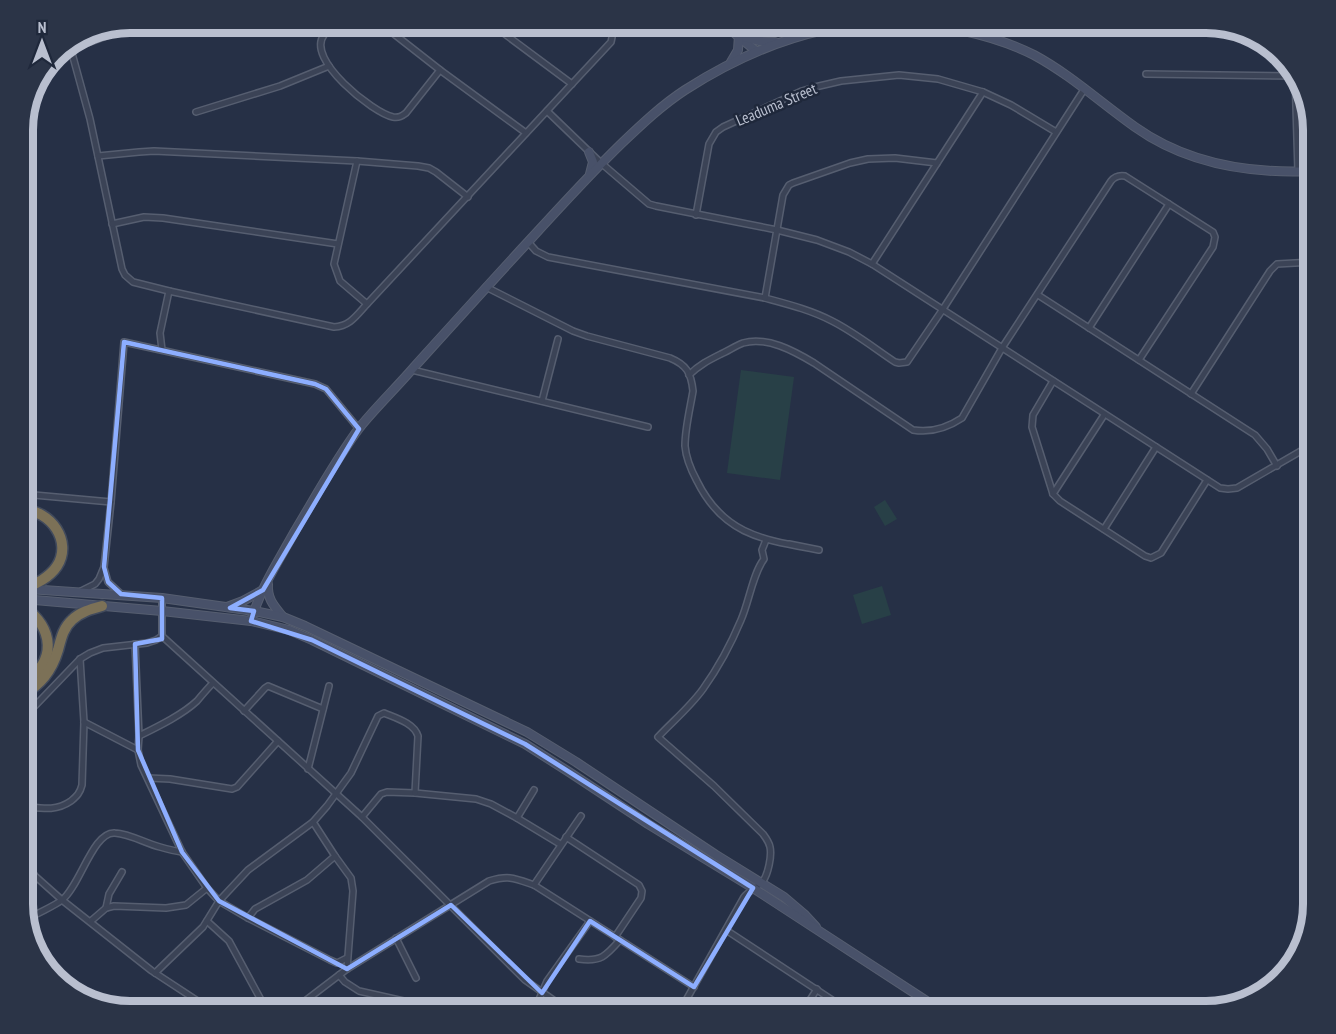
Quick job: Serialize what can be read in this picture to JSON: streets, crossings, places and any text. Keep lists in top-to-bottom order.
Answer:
{
  "streets": {
    "street": ["Leaduma Street"]
  },
  "north": "top"
}
